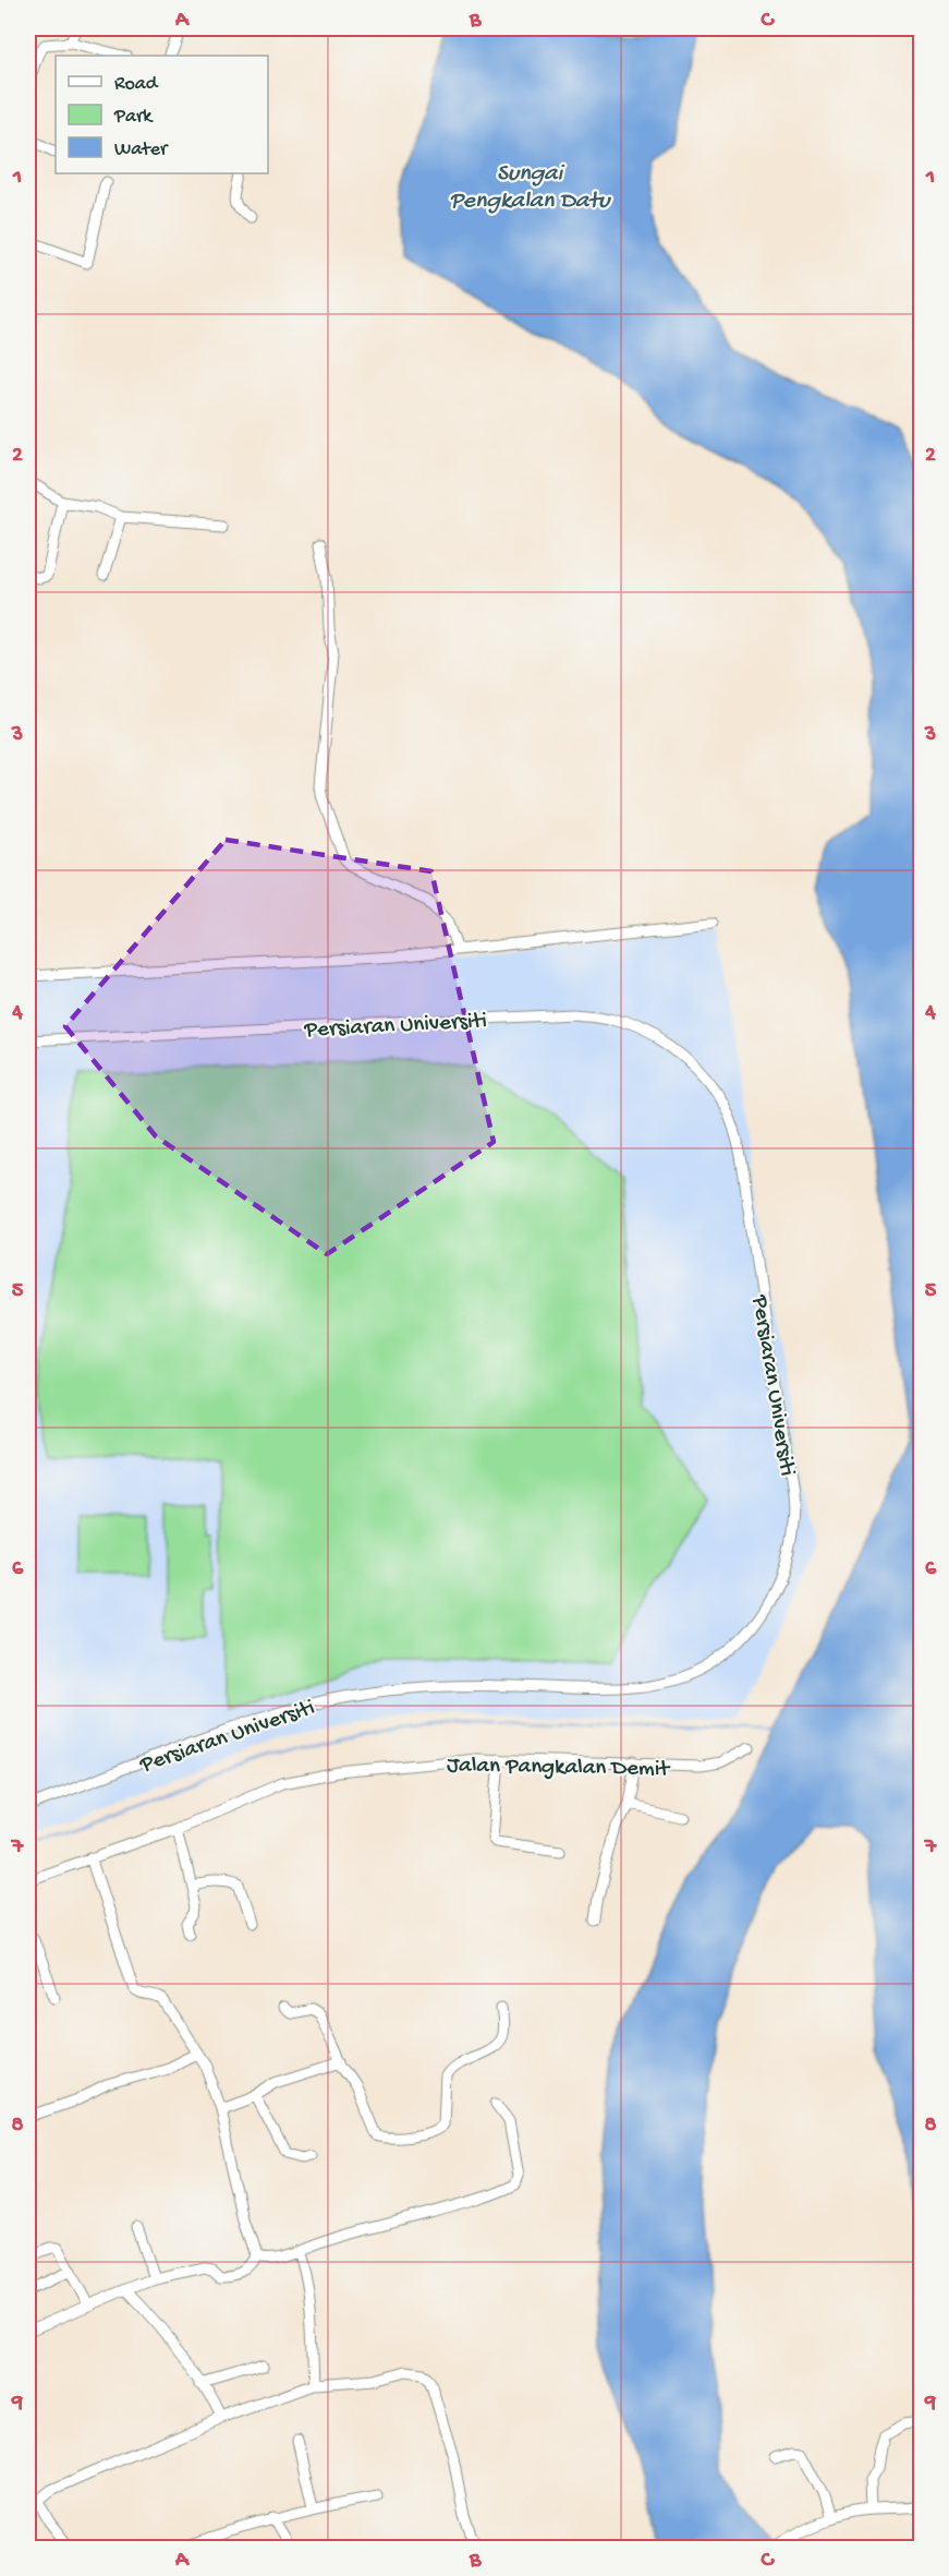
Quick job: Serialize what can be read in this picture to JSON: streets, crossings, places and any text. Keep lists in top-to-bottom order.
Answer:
{
  "streets": {
    "street": ["Persiaran Universiti", "Jalan Pangkalan Demit"]
  },
  "water": ["Sungai Pengkalan Datu"],
  "legend": ["Road", "Park", "Water"],
  "grid": {
    "columns": ["A", "B", "C"],
    "rows": [
      "1",
      "2",
      "3",
      "4",
      "5",
      "6",
      "7",
      "8",
      "9"
    ]
  }
}
